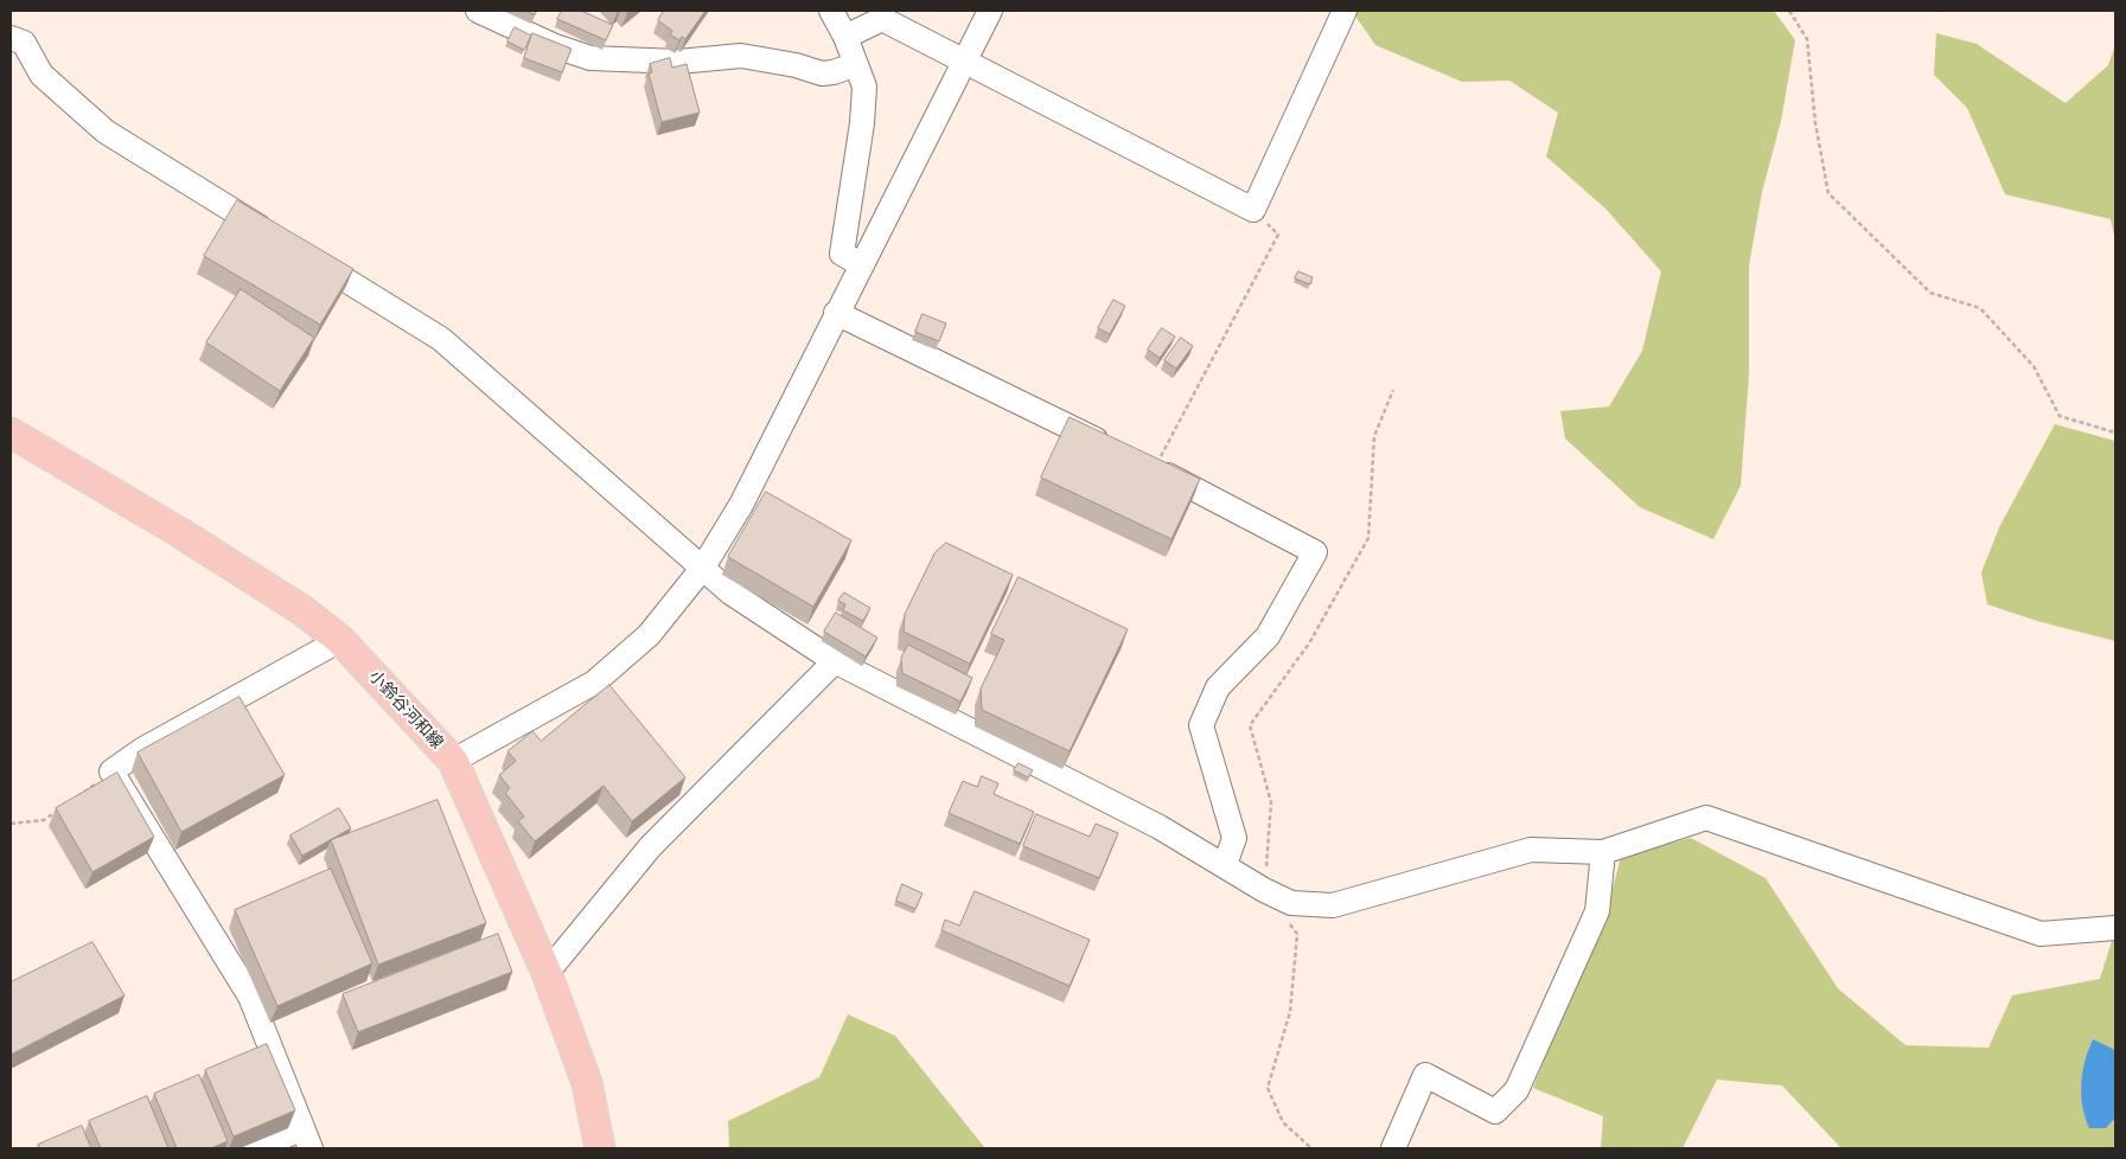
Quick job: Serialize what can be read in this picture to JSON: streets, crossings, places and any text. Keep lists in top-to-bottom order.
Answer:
{
  "streets": {
    "main road": ["小鈴谷河和線"]
  }
}
